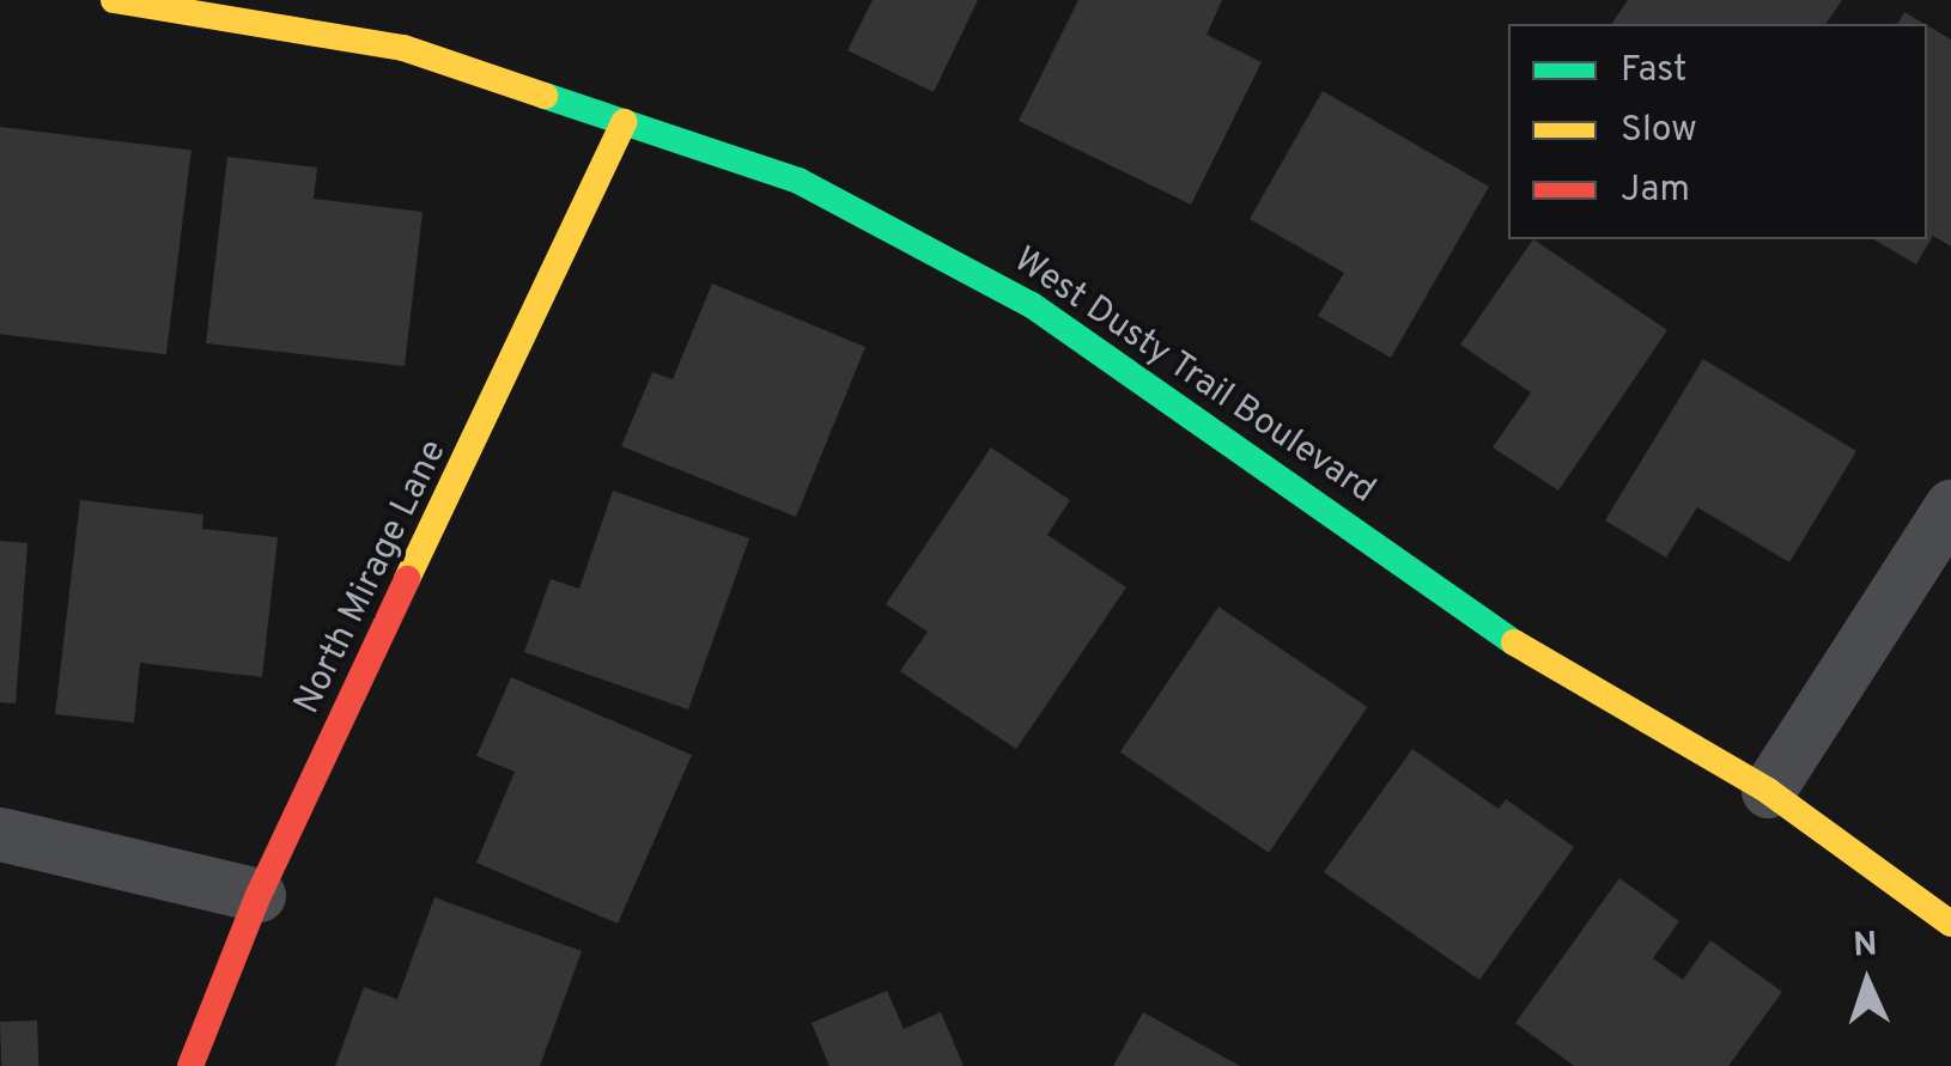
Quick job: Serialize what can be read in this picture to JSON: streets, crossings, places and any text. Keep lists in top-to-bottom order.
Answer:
{
  "streets": {
    "street": ["West Dusty Trail Boulevard", "North Mirage Lane"]
  },
  "crossings": [
    ["West Dusty Trail Boulevard", "North Mirage Lane"]
  ],
  "legend": ["Fast", "Slow", "Jam"],
  "north": "top"
}
